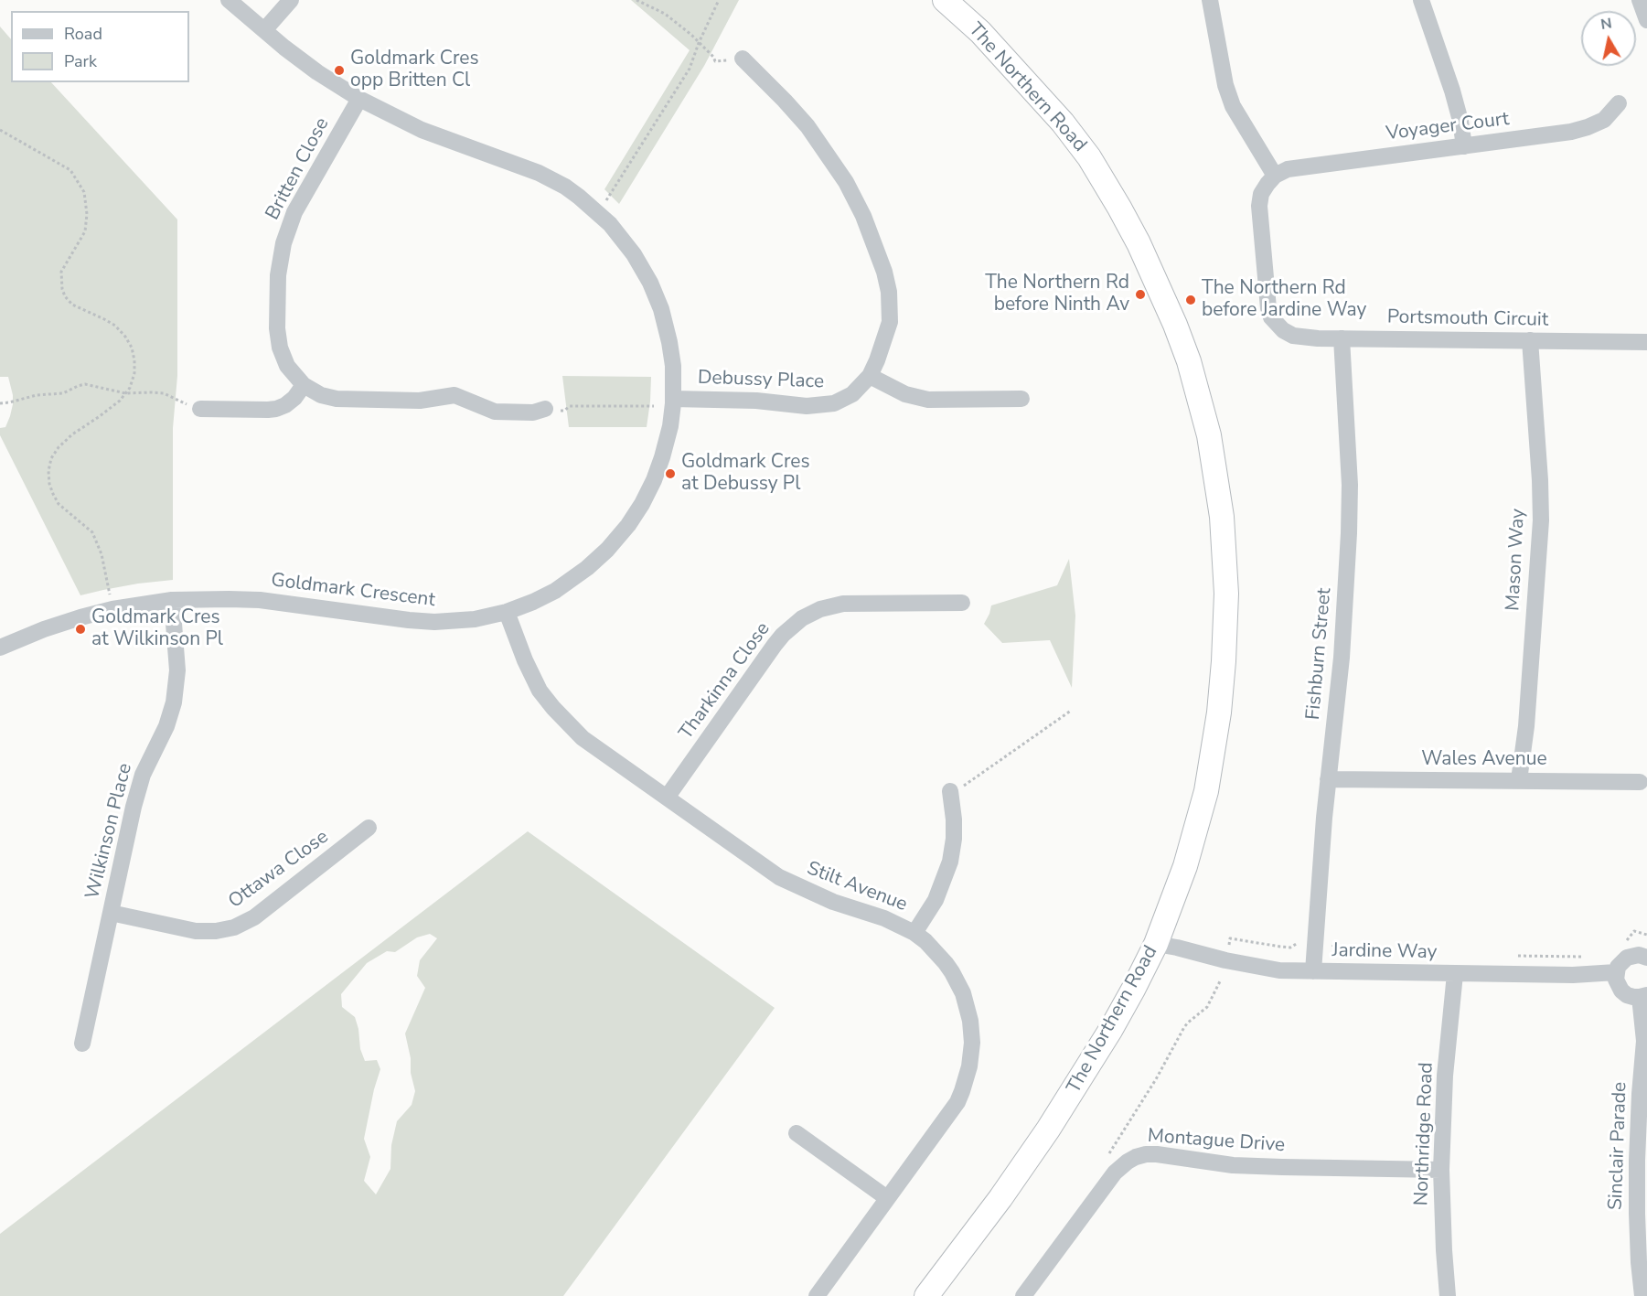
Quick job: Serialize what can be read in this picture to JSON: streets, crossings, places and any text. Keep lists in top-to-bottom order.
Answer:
{
  "streets": {
    "highway": ["The Northern Road"],
    "street": [
      "Voyager Court",
      "Britten Close",
      "Portsmouth Circuit",
      "Debussy Place",
      "Mason Way",
      "Goldmark Crescent",
      "Fishburn Street",
      "Tharkinna Close",
      "Wales Avenue",
      "Wilkinson Place",
      "Ottawa Close",
      "Stilt Avenue",
      "Jardine Way",
      "Northridge Road",
      "Montague Drive",
      "Sinclair Parade"
    ]
  },
  "crossings": [
    ["The Northern Road", "Jardine Way"],
    ["Voyager Court", "Portsmouth Circuit"],
    ["Britten Close", "Goldmark Crescent"],
    ["Portsmouth Circuit", "Mason Way"],
    ["Portsmouth Circuit", "Fishburn Street"],
    ["Debussy Place", "Goldmark Crescent"],
    ["Mason Way", "Wales Avenue"],
    ["Goldmark Crescent", "Wilkinson Place"],
    ["Goldmark Crescent", "Stilt Avenue"],
    ["Fishburn Street", "Wales Avenue"],
    ["Fishburn Street", "Jardine Way"],
    ["Tharkinna Close", "Stilt Avenue"],
    ["Wilkinson Place", "Ottawa Close"],
    ["Jardine Way", "Northridge Road"],
    ["Northridge Road", "Montague Drive"]
  ],
  "places": [
    "Goldmark Cres opp Britten Cl",
    "The Northern Rd before Ninth Av",
    "The Northern Rd before Jardine Way",
    "Goldmark Cres at Debussy Pl",
    "Goldmark Cres at Wilkinson Pl"
  ],
  "legend": ["Road", "Park"],
  "north": "top"
}
